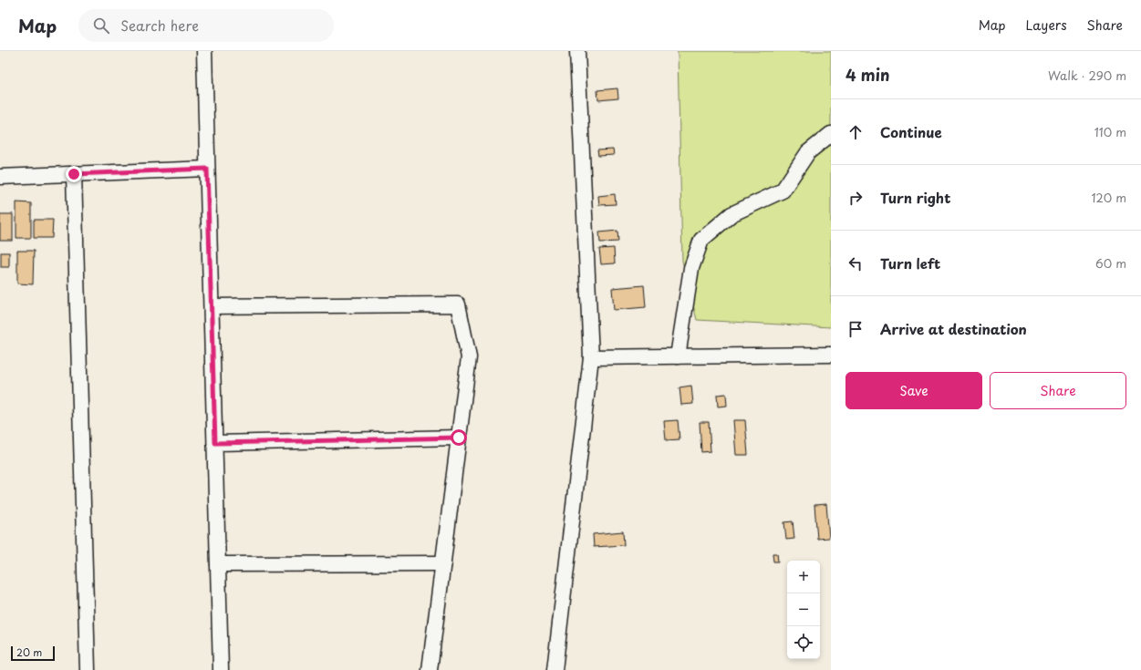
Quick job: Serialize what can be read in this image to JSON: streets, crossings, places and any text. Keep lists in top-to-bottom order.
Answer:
{
  "scale_bar": "20 m",
  "page": {
    "header": "Map",
    "search": "Search here",
    "nav": ["Map", "Layers", "Share"],
    "heading": ["4 min", "Walk · 290 m"],
    "list": [
      ["Continue", "110 m"],
      ["Turn right", "120 m"],
      ["Turn left", "60 m"],
      "Arrive at destination"
    ],
    "buttons": ["Save", "Share"],
    "map_buttons": ["+", "−"],
    "scale": "20 m"
  }
}
